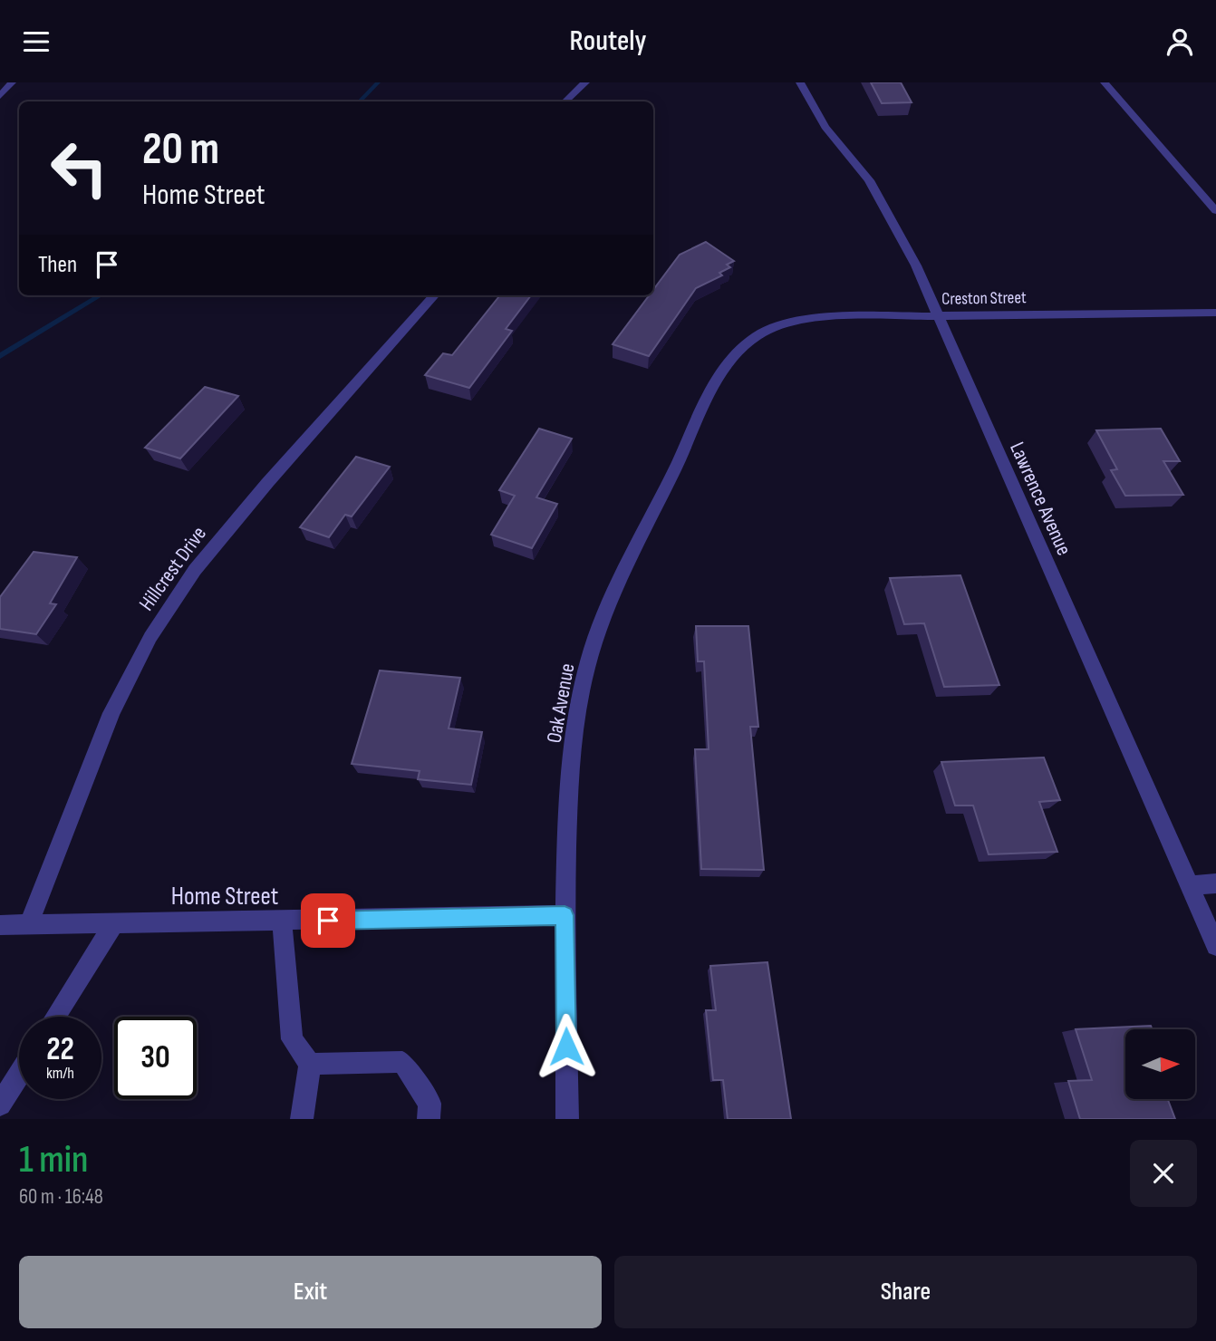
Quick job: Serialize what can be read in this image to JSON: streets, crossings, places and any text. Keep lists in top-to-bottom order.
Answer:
{
  "streets": {
    "street": [
      "Creston Street",
      "Lawrence Avenue",
      "Hillcrest Drive",
      "Oak Avenue",
      "Home Street"
    ]
  },
  "crossings": [
    ["Creston Street", "Lawrence Avenue"],
    ["Creston Street", "Oak Avenue"],
    ["Hillcrest Drive", "Home Street"],
    ["Oak Avenue", "Home Street"]
  ],
  "north": "right",
  "page": {
    "header": "Routely",
    "turn": ["20 m", "Home Street"],
    "then": "Then",
    "speed": "22 km/h",
    "limit": "30",
    "heading": ["1 min", "60 m · 16:48"],
    "buttons": ["Exit", "Share"]
  }
}
